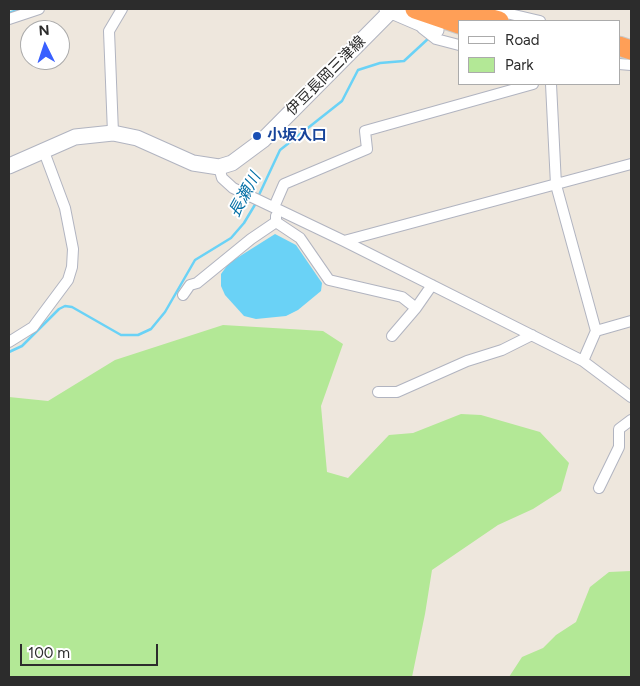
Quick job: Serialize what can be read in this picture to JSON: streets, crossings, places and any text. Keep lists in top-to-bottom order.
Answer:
{
  "streets": {
    "main road": ["伊豆長岡三津線"]
  },
  "water": ["長瀬川"],
  "places": ["小坂入口"],
  "legend": ["Road", "Park"],
  "scale_bar": "100 m",
  "north": "top"
}
